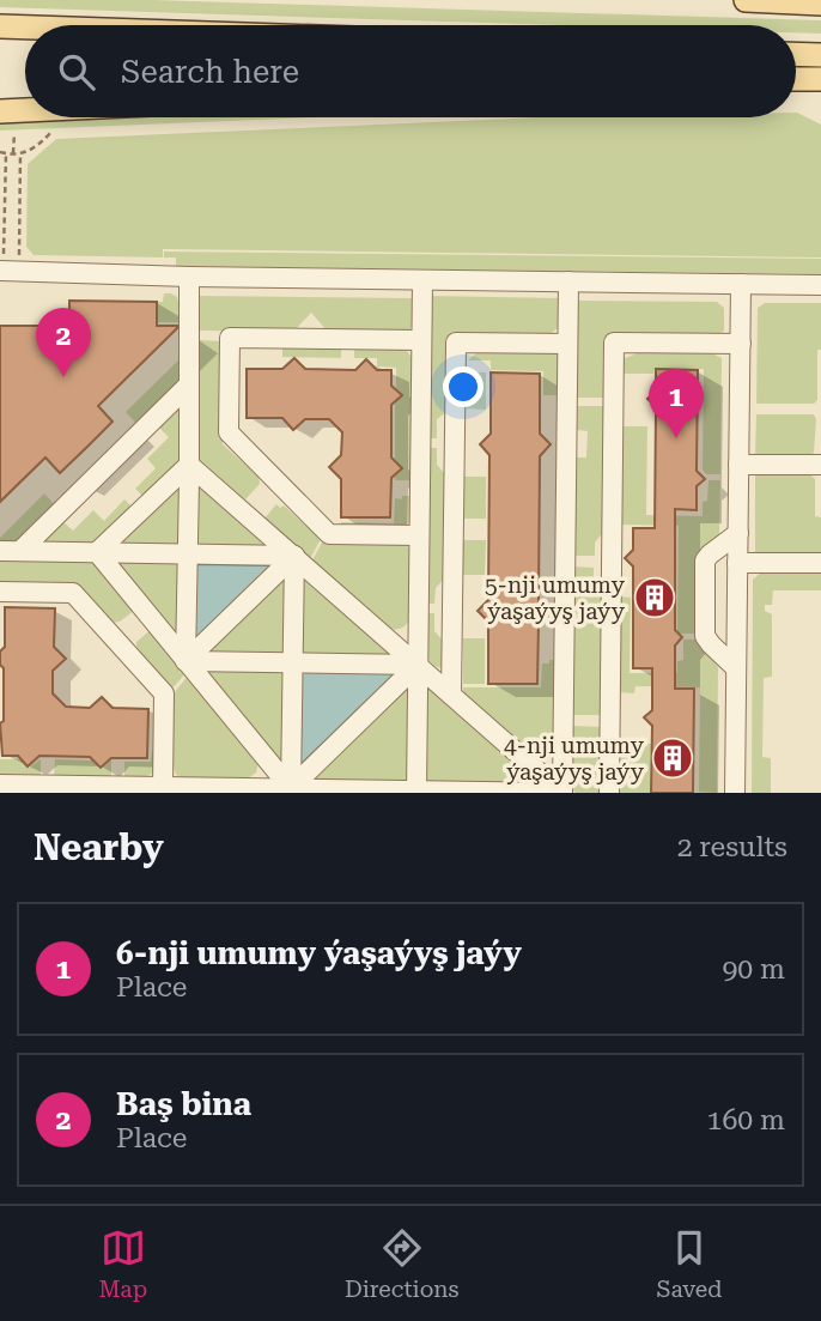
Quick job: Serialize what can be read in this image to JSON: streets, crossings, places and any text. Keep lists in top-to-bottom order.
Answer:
{
  "places": {
    "building": ["5-nji umumy ýaşaýyş jaýy", "4-nji umumy ýaşaýyş jaýy"]
  },
  "page": {
    "search": "Search here",
    "pins": ["2", "1"],
    "heading": ["Nearby", "2 results"],
    "list": [
      {
        "mark": "1",
        "name": "6-nji umumy ýaşaýyş jaýy",
        "note": "Place",
        "value": "90 m"
      },
      {
        "mark": "2",
        "name": "Baş bina",
        "note": "Place",
        "value": "160 m"
      }
    ],
    "nav": ["Map", "Directions", "Saved"]
  }
}
